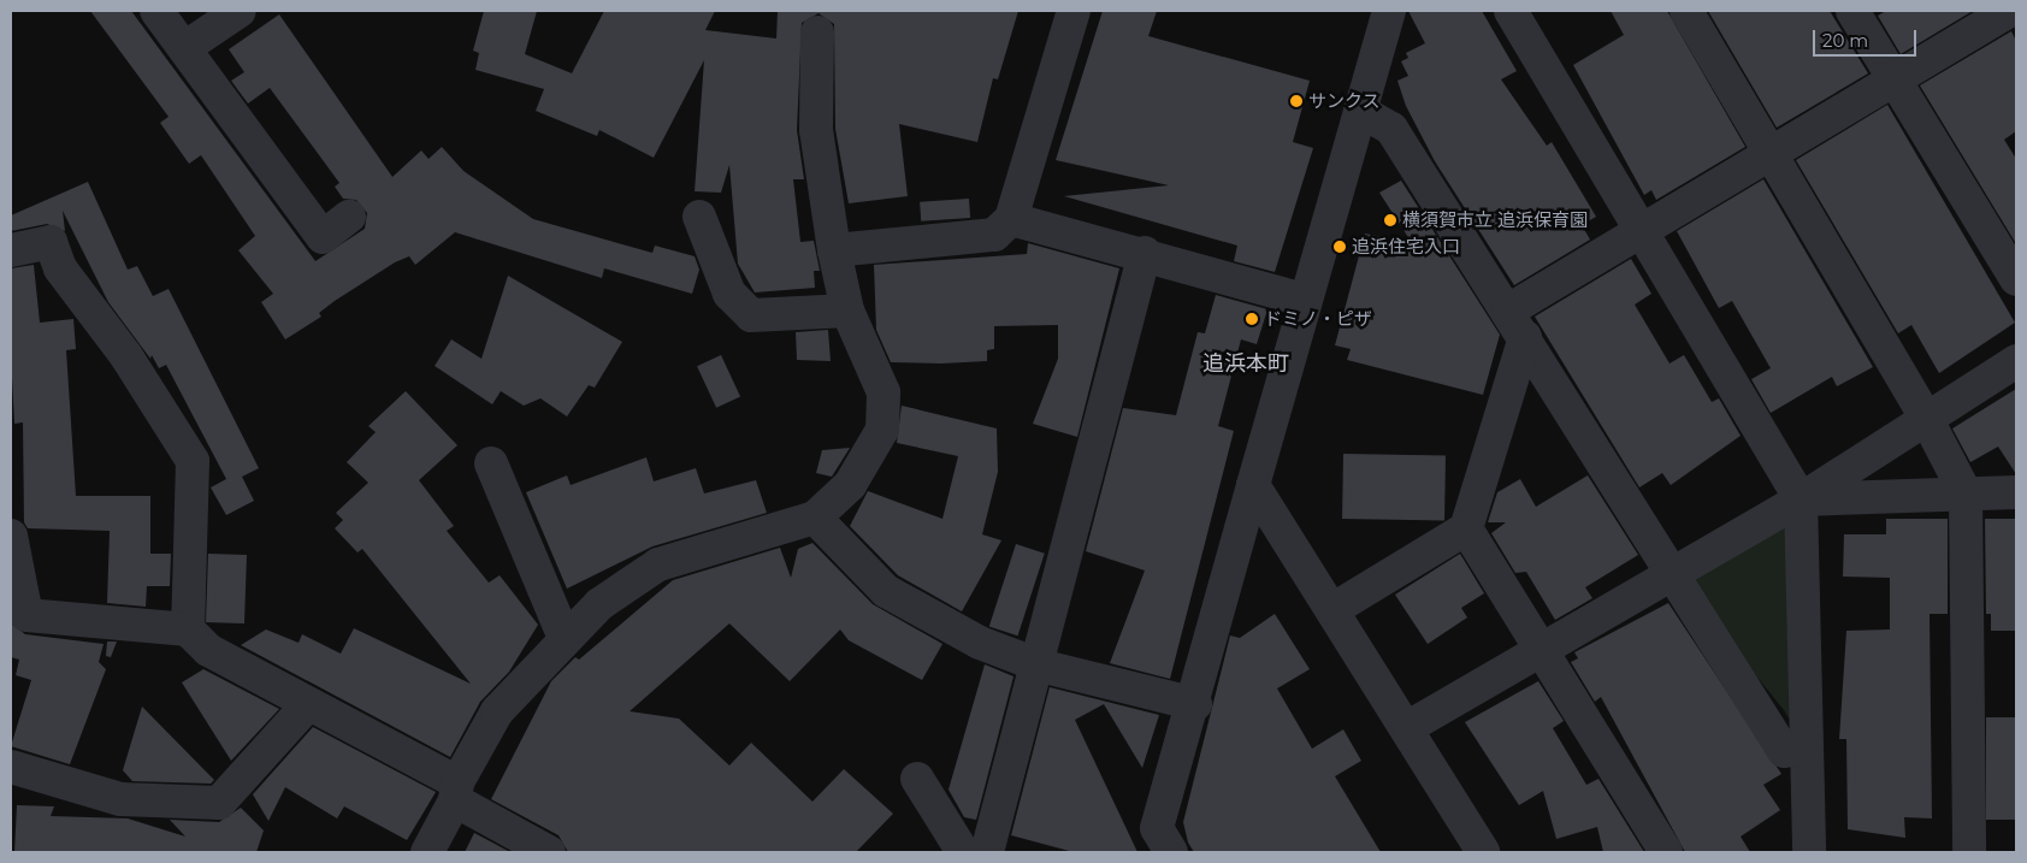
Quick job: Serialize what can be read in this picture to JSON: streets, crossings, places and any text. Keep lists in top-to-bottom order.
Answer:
{
  "districts": ["追浜本町"],
  "places": [
    "サンクス",
    "横須賀市立 追浜保育園",
    "追浜住宅入口",
    "ドミノ・ピザ"
  ],
  "scale_bar": "20 m"
}
